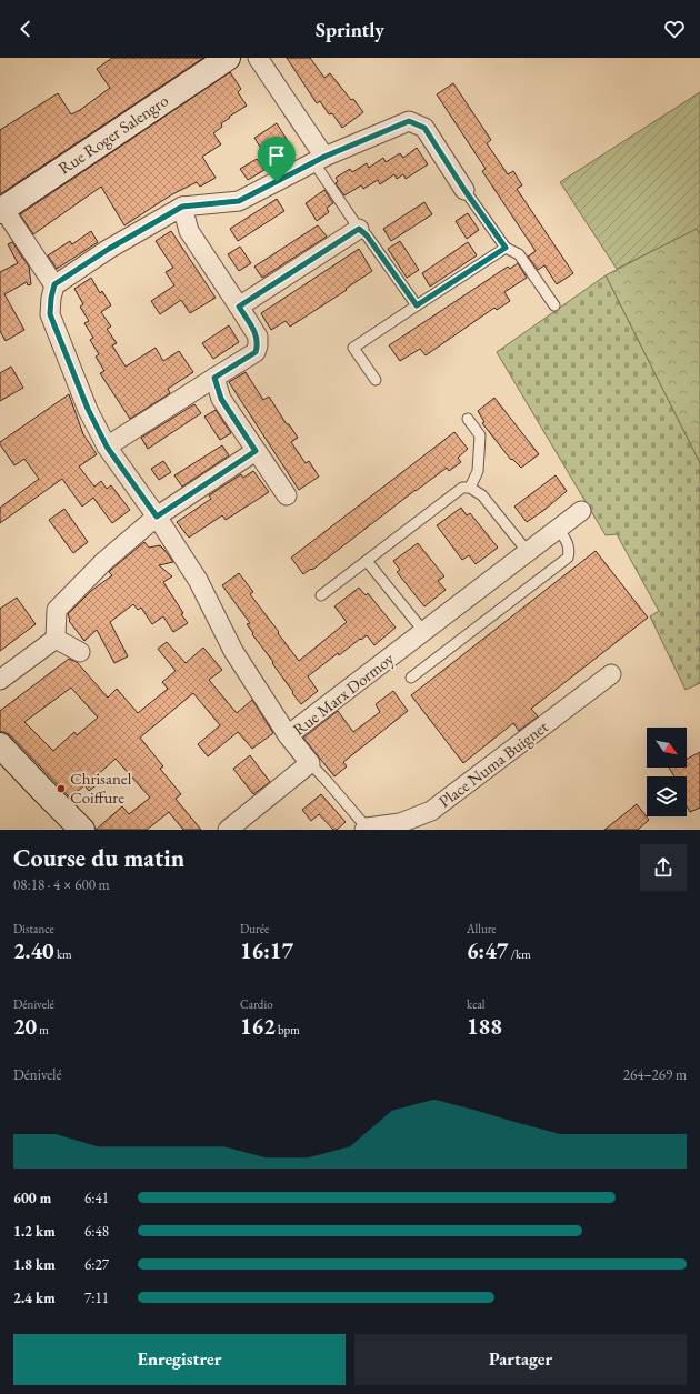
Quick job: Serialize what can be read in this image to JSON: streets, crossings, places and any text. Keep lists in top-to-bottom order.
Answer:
{
  "streets": {
    "street": ["Rue Roger Salengro", "Rue Marx Dormoy", "Place Numa Buignet"]
  },
  "places": ["Chrisanel Coiffure"],
  "north": "bottom right",
  "page": {
    "header": "Sprintly",
    "heading": ["Course du matin", "08:18 · 4 × 600 m"],
    "stats": [
      ["Distance", "2.40 km"],
      ["Durée", "16:17"],
      ["Allure", "6:47 /km"],
      ["Dénivelé", "20 m"],
      ["Cardio", "162 bpm"],
      ["kcal", "188"]
    ],
    "chart": ["Dénivelé", "264–269 m"],
    "list": [
      {
        "name": "600 m",
        "note": "6:41"
      },
      {
        "name": "1.2 km",
        "note": "6:48"
      },
      {
        "name": "1.8 km",
        "note": "6:27"
      },
      {
        "name": "2.4 km",
        "note": "7:11"
      }
    ],
    "buttons": ["Enregistrer", "Partager"]
  }
}
